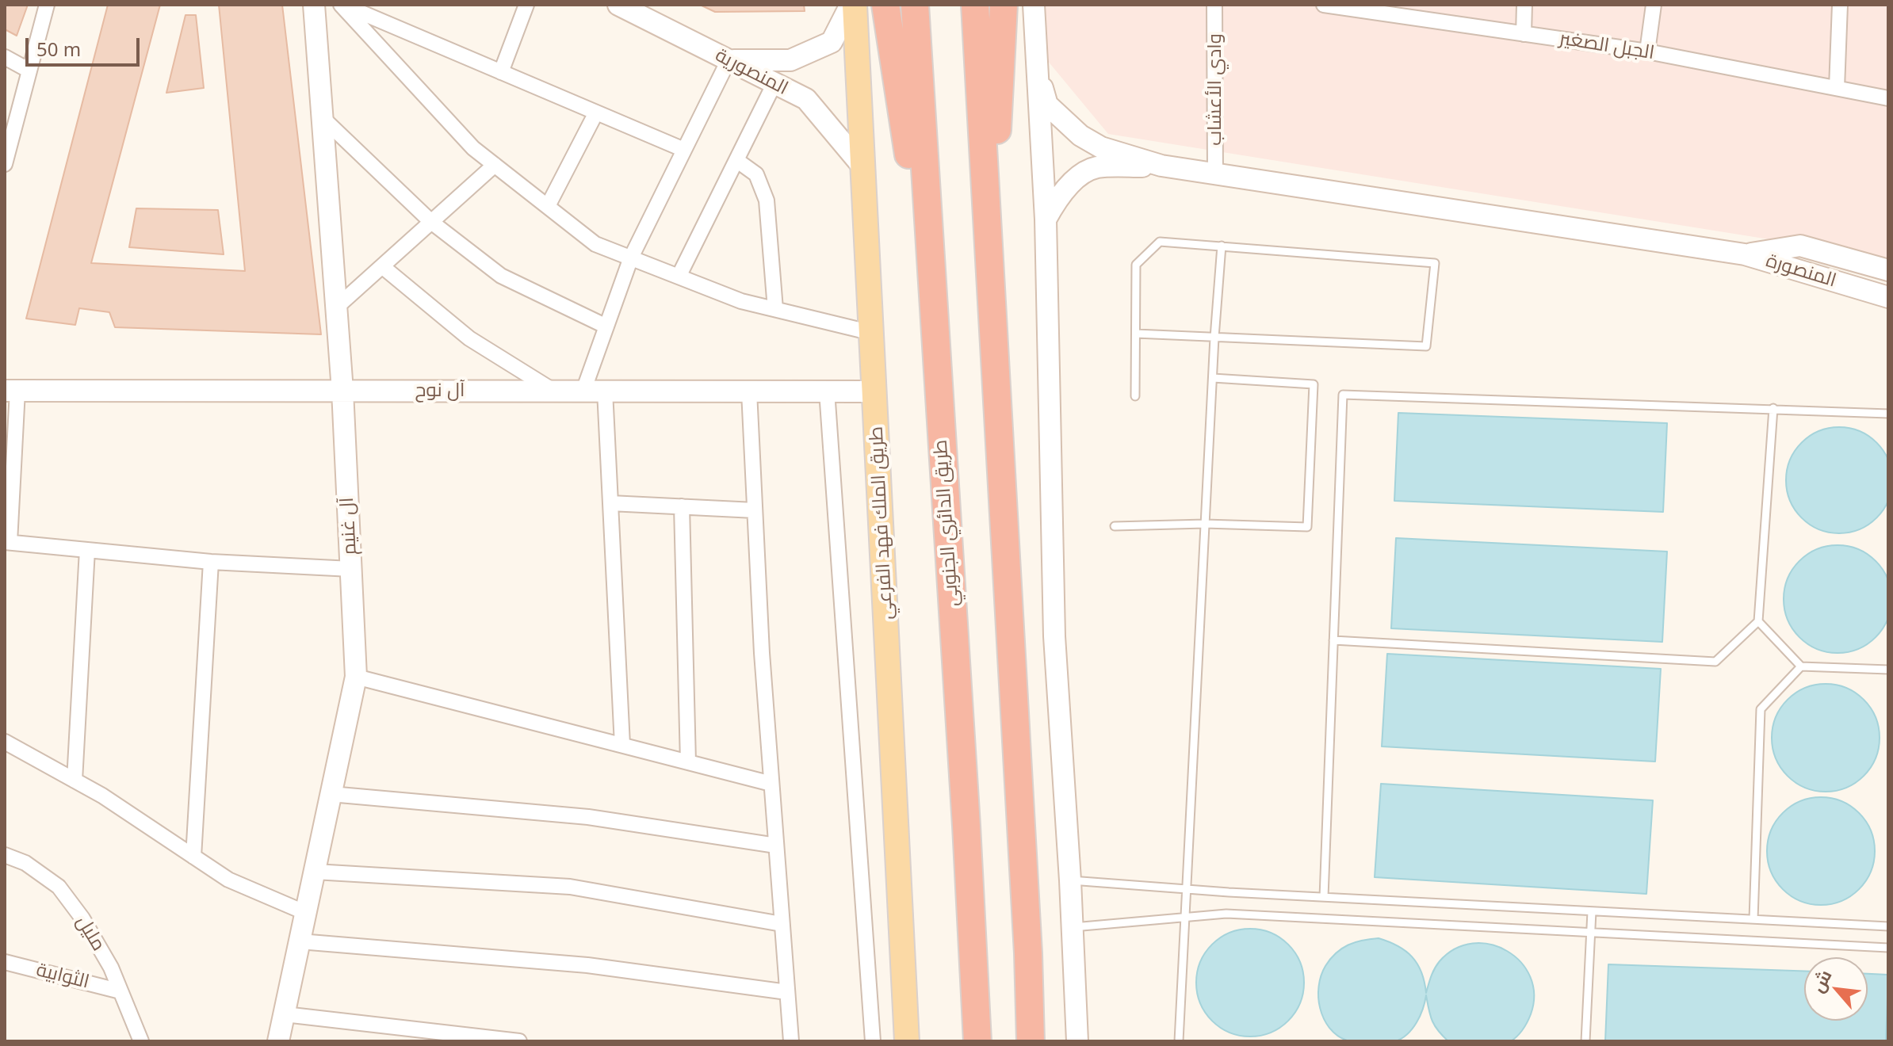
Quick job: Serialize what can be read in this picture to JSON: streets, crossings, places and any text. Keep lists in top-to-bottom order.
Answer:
{
  "streets": {
    "highway": ["طريق الدائري الجنوبي"],
    "main road": ["طريق الملك فهد الفرعي"],
    "street": [
      "الجبل الصغير",
      "المنصورية",
      "وادي الأعشاب",
      "المنصورة",
      "آل نوح",
      "آل غنيم",
      "مليل",
      "الثوابية"
    ]
  },
  "crossings": [
    ["المنصورية", "طريق الملك فهد الفرعي"],
    ["آل نوح", "طريق الملك فهد الفرعي"],
    ["آل نوح", "آل غنيم"],
    ["مليل", "الثوابية"]
  ],
  "scale_bar": "50 m",
  "north": "top left"
}
